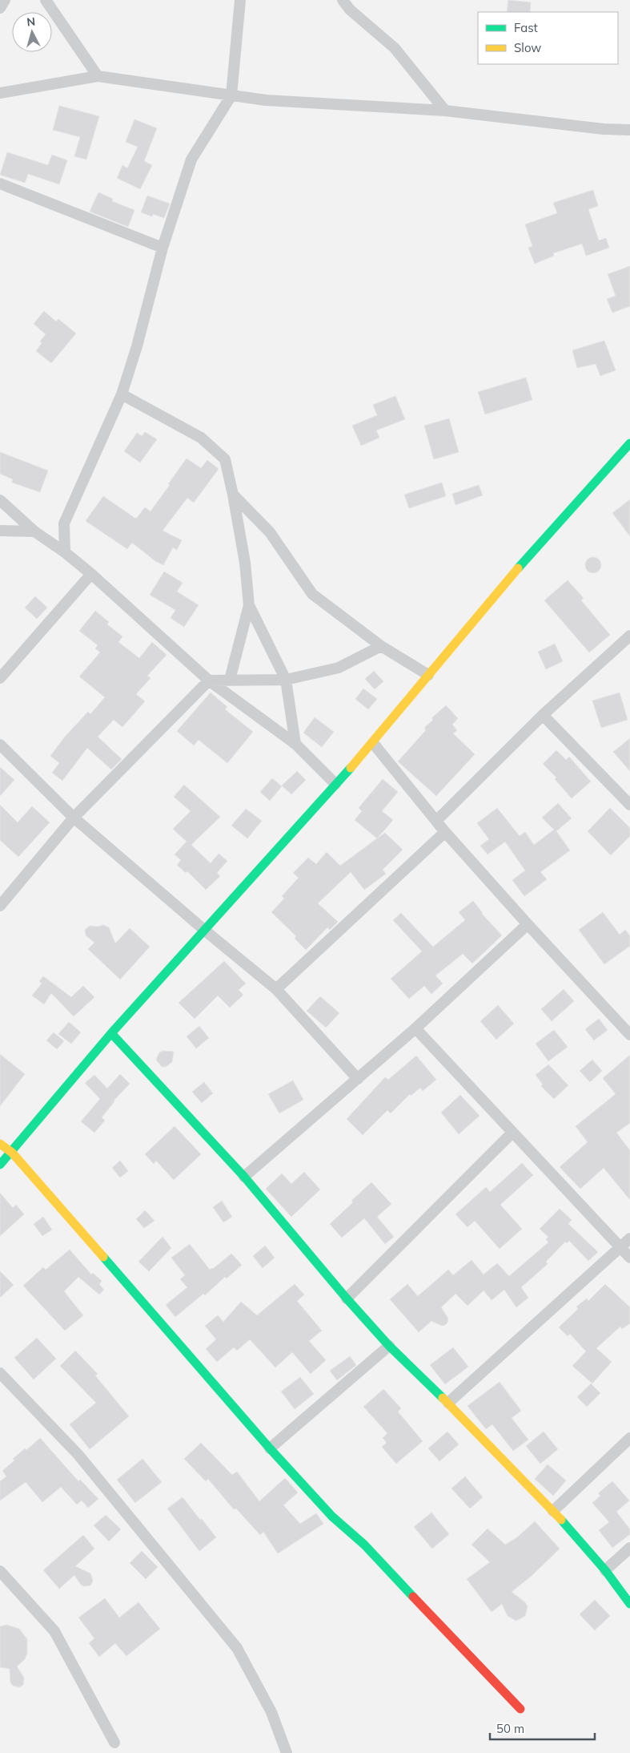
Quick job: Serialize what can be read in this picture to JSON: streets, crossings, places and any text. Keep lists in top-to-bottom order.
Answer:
{
  "legend": ["Fast", "Slow"],
  "scale_bar": "50 m",
  "north": "top"
}
